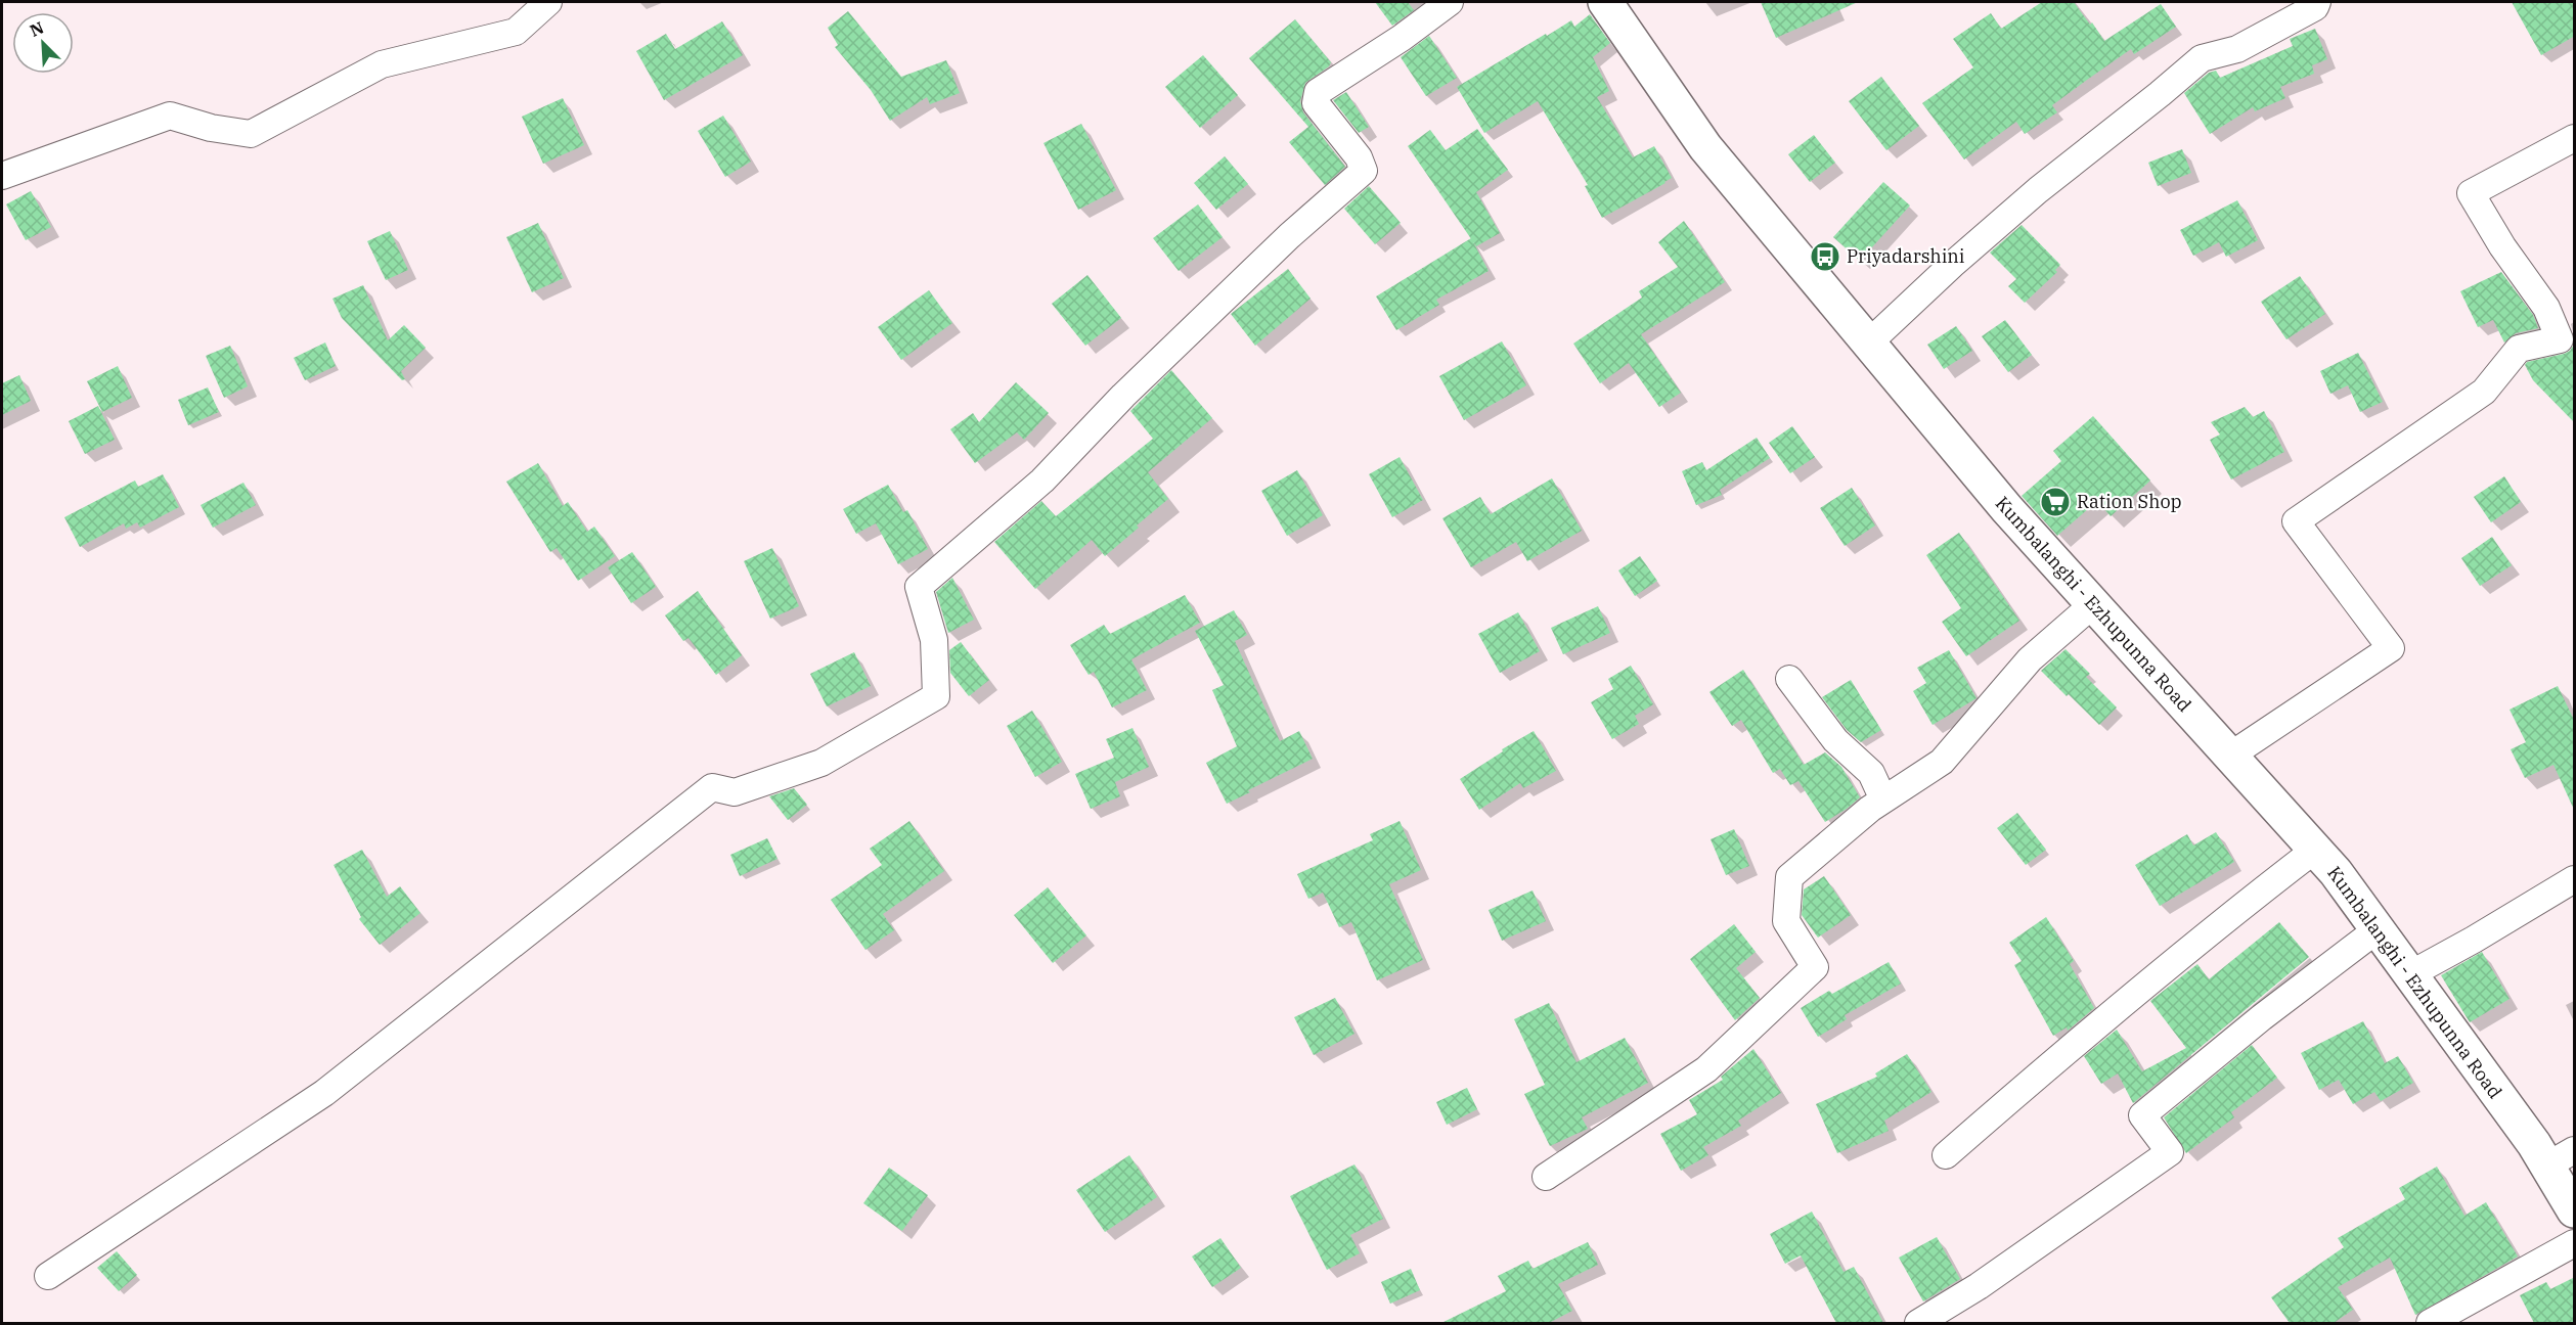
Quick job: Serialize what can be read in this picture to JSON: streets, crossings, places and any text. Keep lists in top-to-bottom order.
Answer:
{
  "streets": {
    "main road": ["Kumbalanghi - Ezhupunna Road"]
  },
  "places": {
    "bus stop": ["Priyadarshini"],
    "supermarket": ["Ration Shop"]
  },
  "north": "top left"
}
